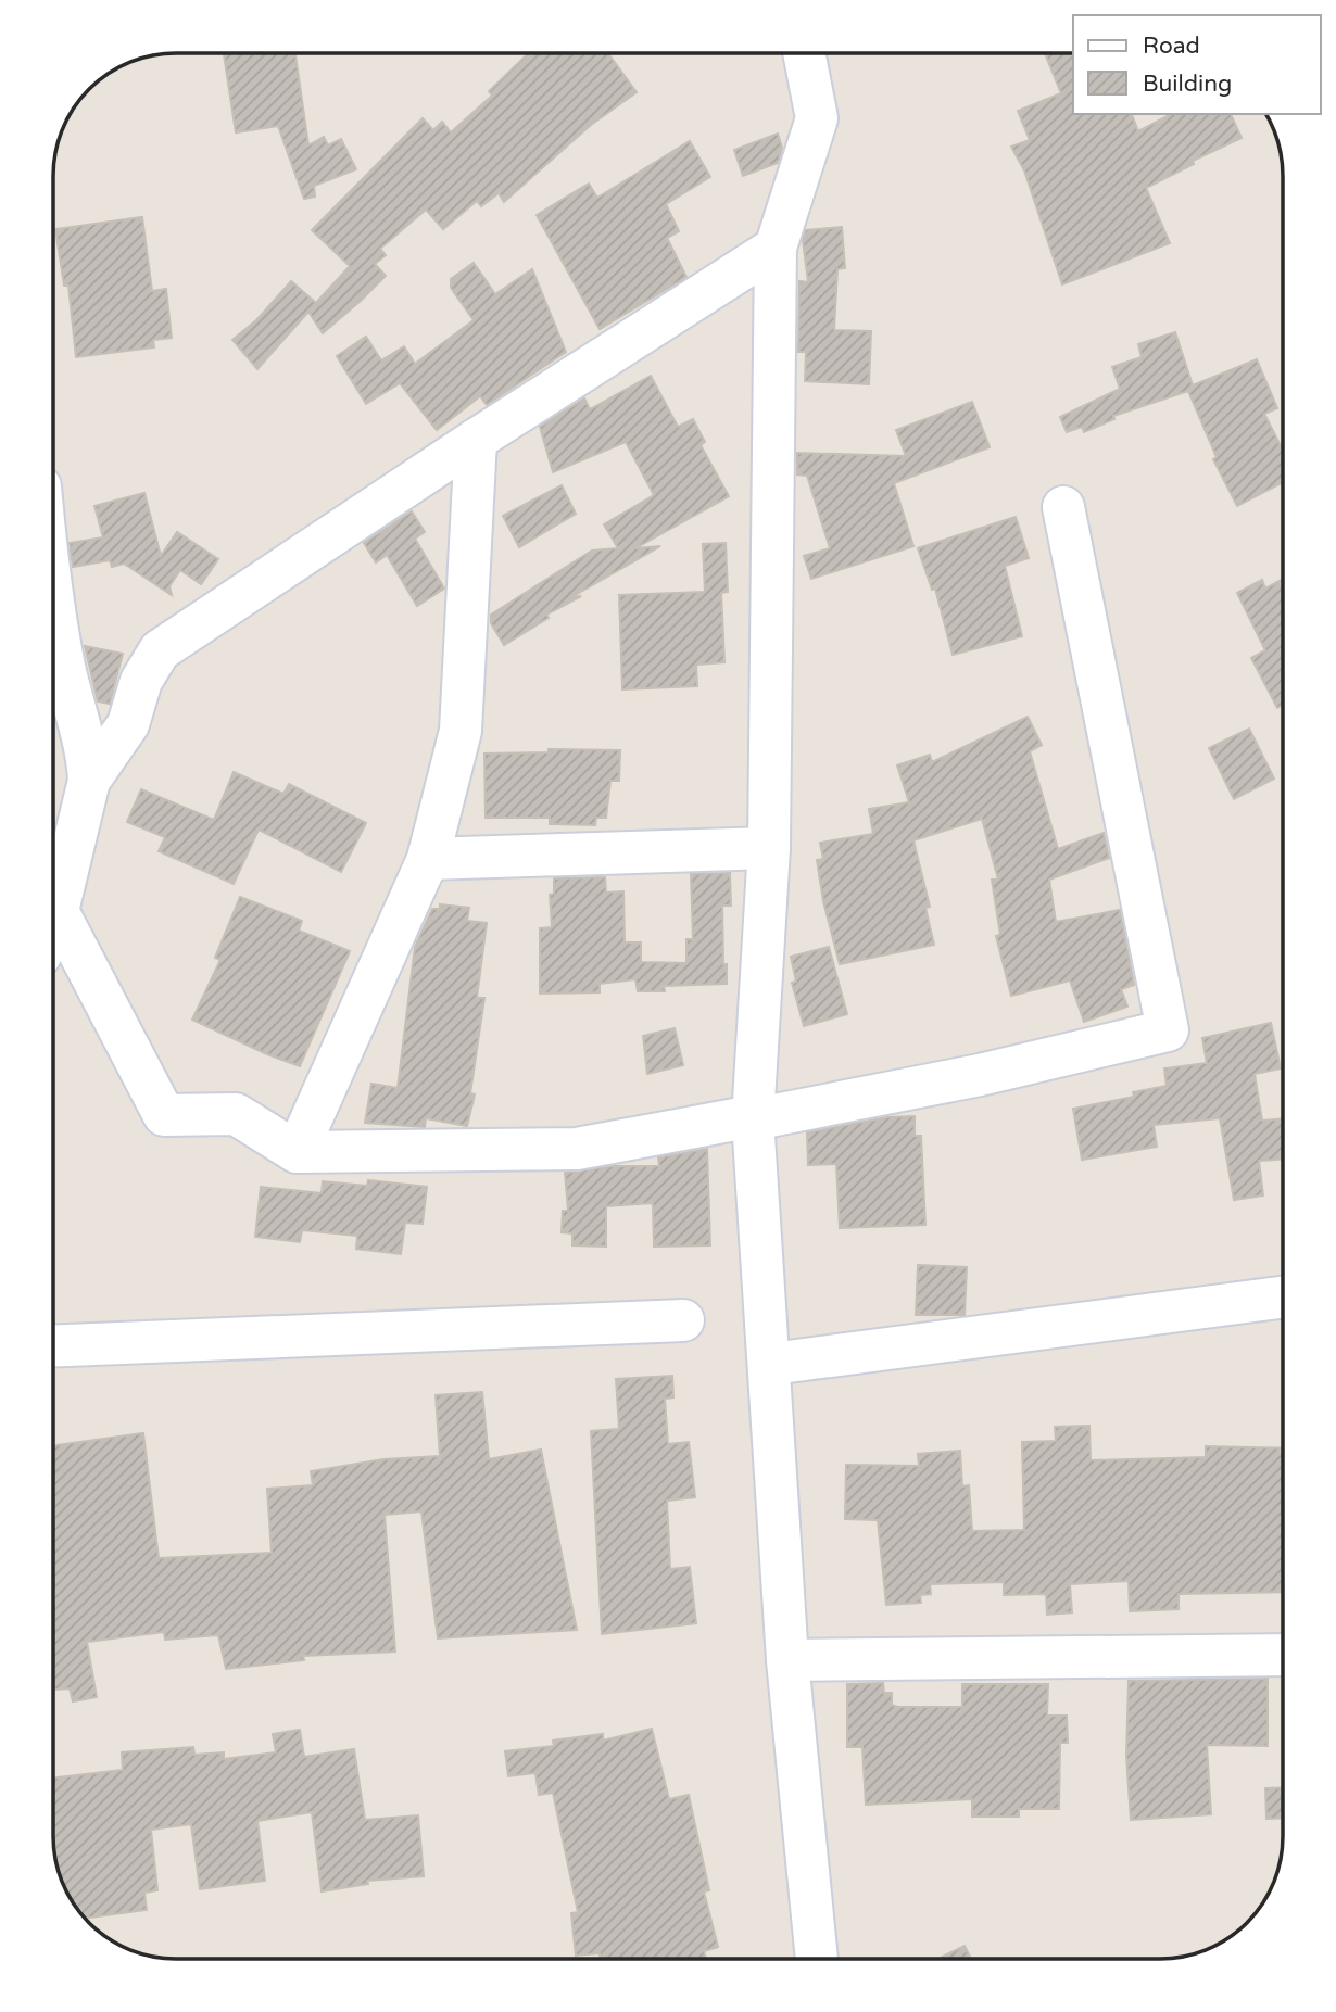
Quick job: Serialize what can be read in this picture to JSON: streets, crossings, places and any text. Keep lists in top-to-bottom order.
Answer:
{
  "legend": ["Road", "Building"]
}
